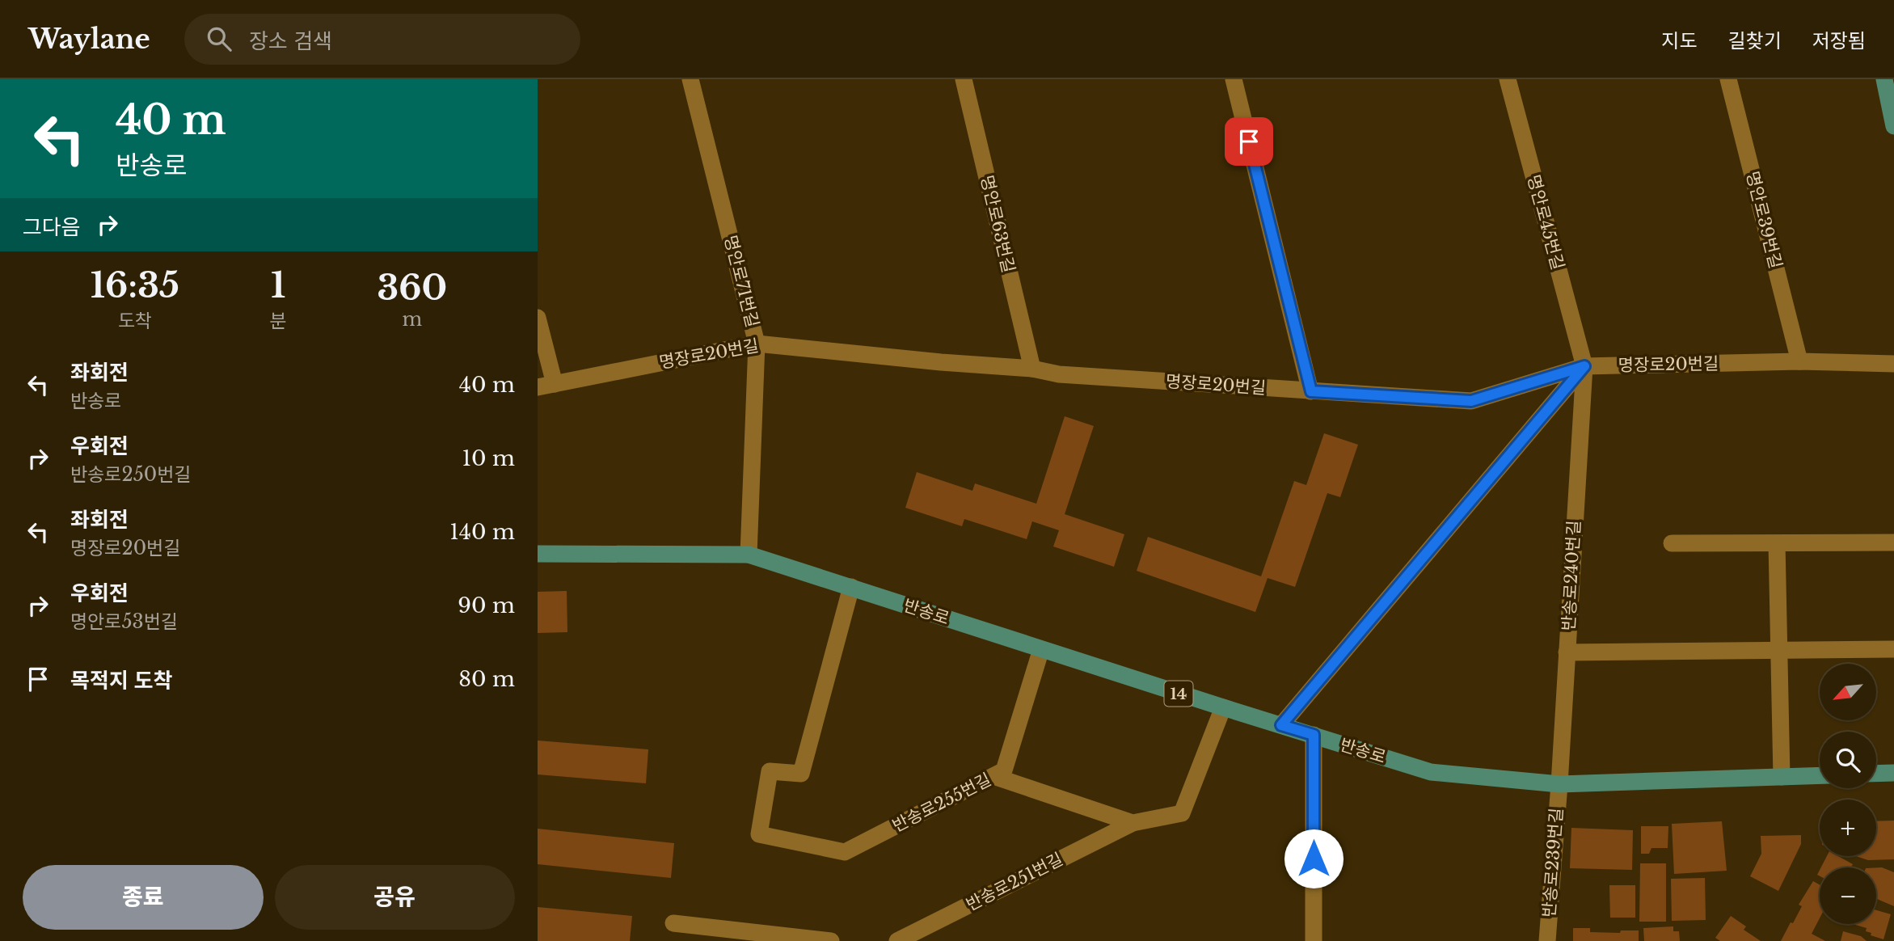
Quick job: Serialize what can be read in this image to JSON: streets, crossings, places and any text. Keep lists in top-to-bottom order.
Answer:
{
  "streets": {
    "main road": ["반송로", "14"],
    "street": [
      "명안로39번길",
      "명안로45번길",
      "명안로63번길",
      "명안로71번길",
      "명장로20번길",
      "반송로240번길",
      "반송로255번길",
      "반송로239번길",
      "반송로251번길"
    ]
  },
  "crossings": [
    ["명안로39번길", "명장로20번길"],
    ["명안로45번길", "명장로20번길"],
    ["명안로45번길", "반송로240번길"],
    ["명안로63번길", "명장로20번길"],
    ["명안로71번길", "명장로20번길"],
    ["명안로71번길", "반송로"],
    ["명장로20번길", "반송로240번길"],
    ["반송로240번길", "반송로"],
    ["반송로240번길", "반송로239번길"],
    ["반송로", "반송로255번길"],
    ["반송로", "반송로239번길"],
    ["반송로", "반송로251번길"],
    ["반송로255번길", "반송로251번길"]
  ],
  "north": "bottom left",
  "page": {
    "header": "Waylane",
    "search": "장소 검색",
    "nav": ["지도", "길찾기", "저장됨"],
    "turn": ["40 m", "반송로"],
    "then": "그다음",
    "eta": [
      "16:35",
      "도착",
      "1",
      "분",
      "360",
      "m"
    ],
    "list": [
      {
        "name": "좌회전",
        "note": "반송로",
        "value": "40 m"
      },
      {
        "name": "우회전",
        "note": "반송로250번길",
        "value": "10 m"
      },
      {
        "name": "좌회전",
        "note": "명장로20번길",
        "value": "140 m"
      },
      {
        "name": "우회전",
        "note": "명안로53번길",
        "value": "90 m"
      },
      {
        "name": "목적지 도착",
        "value": "80 m"
      }
    ],
    "map_buttons": ["+", "−"],
    "buttons": ["종료", "공유"]
  }
}
